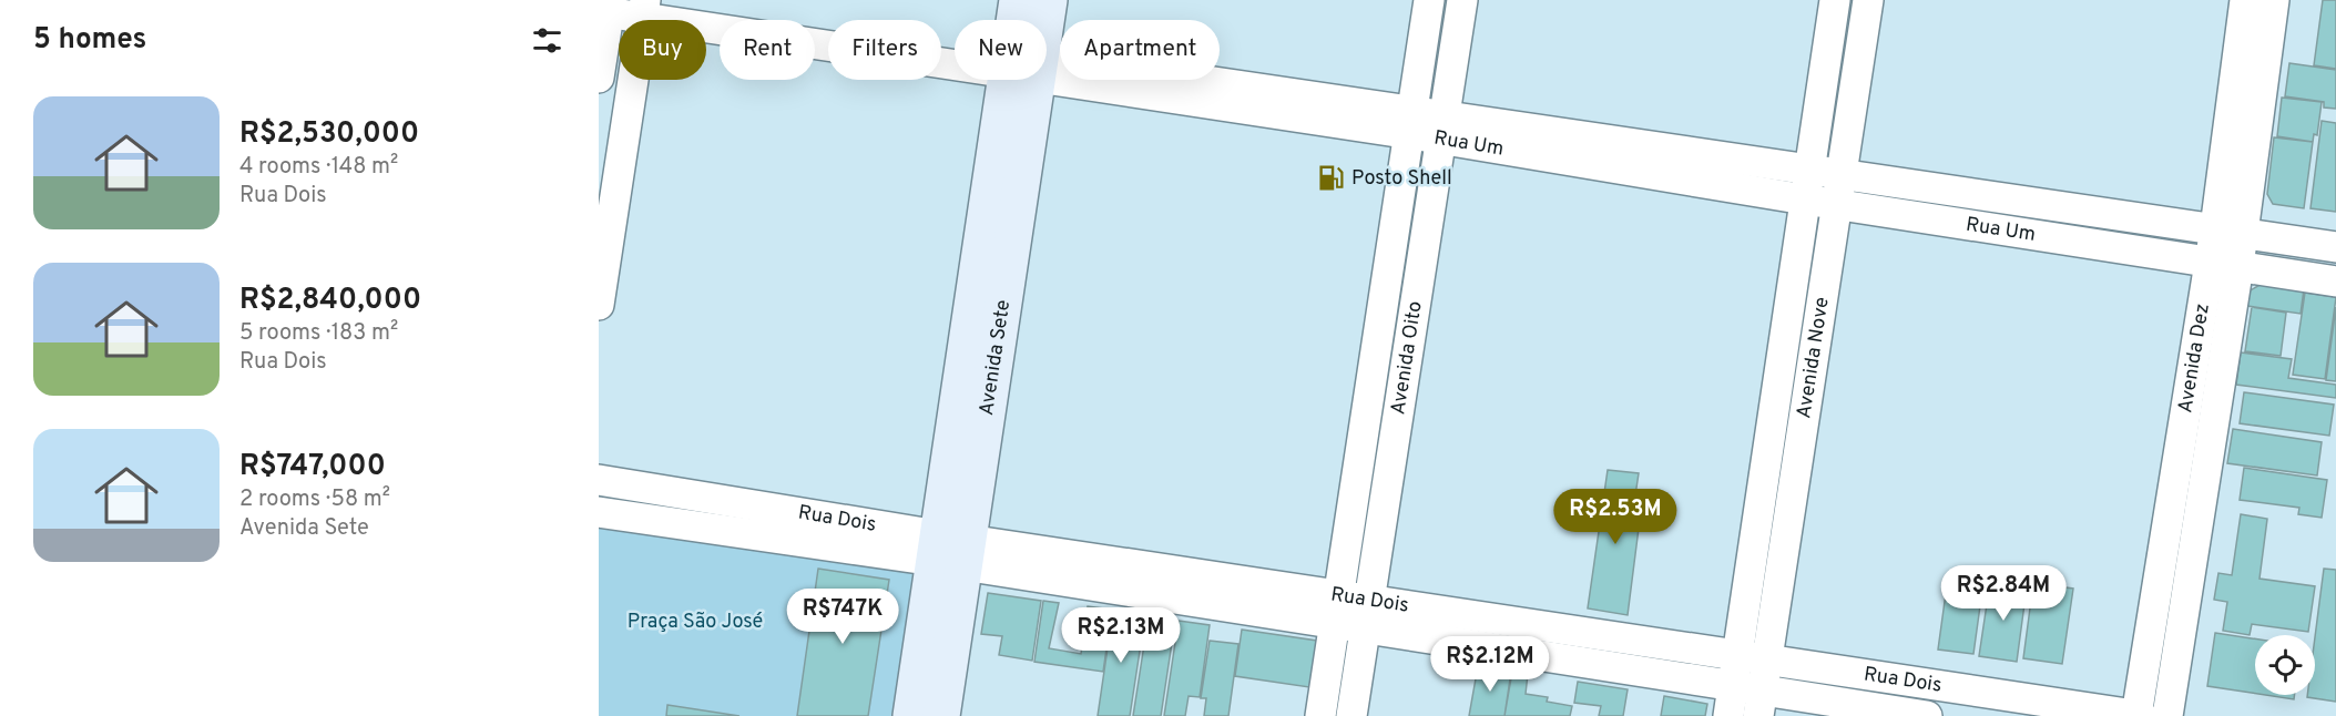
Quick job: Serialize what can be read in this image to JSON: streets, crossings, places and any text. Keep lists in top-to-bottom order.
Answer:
{
  "streets": {
    "street": [
      "Rua Um",
      "Avenida Sete",
      "Avenida Oito",
      "Avenida Nove",
      "Avenida Dez",
      "Rua Dois"
    ]
  },
  "crossings": [
    ["Rua Um", "Avenida Oito"],
    ["Rua Um", "Avenida Nove"],
    ["Rua Um", "Avenida Dez"],
    ["Avenida Sete", "Rua Dois"],
    ["Avenida Oito", "Rua Dois"],
    ["Avenida Nove", "Rua Dois"],
    ["Avenida Dez", "Rua Dois"]
  ],
  "parks": ["Praça São José"],
  "places": {
    "fuel station": ["Posto Shell"]
  },
  "page": {
    "heading": "5 homes",
    "chip": [
      "Buy",
      "Rent",
      "Filters",
      "New",
      "Apartment"
    ],
    "list": [
      {
        "name": "R$2,530,000",
        "note": "4 rooms · 148 m² · Rua Dois"
      },
      {
        "name": "R$2,840,000",
        "note": "5 rooms · 183 m² · Rua Dois"
      },
      {
        "name": "R$747,000",
        "note": "2 rooms · 58 m² · Avenida Sete"
      }
    ],
    "price": [
      "R$2.53M",
      "R$2.84M",
      "R$747K",
      "R$2.13M",
      "R$2.12M"
    ]
  }
}
